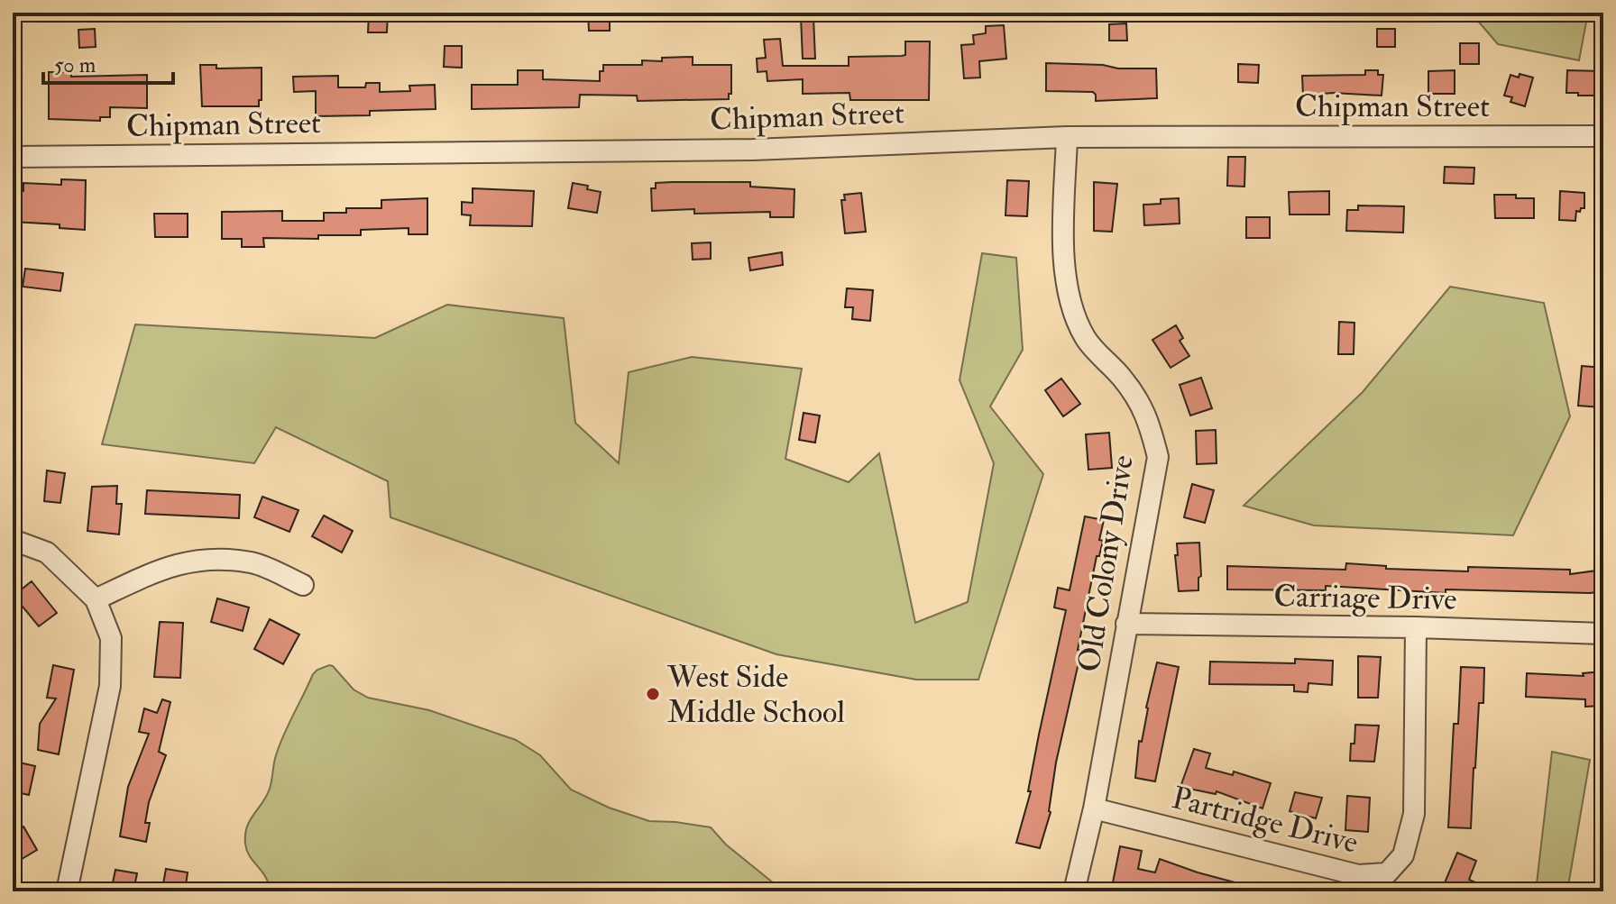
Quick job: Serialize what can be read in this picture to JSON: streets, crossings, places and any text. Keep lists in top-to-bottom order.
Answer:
{
  "streets": {
    "street": [
      "Chipman Street",
      "Old Colony Drive",
      "Carriage Drive",
      "Partridge Drive"
    ]
  },
  "crossings": [
    ["Chipman Street", "Old Colony Drive"],
    ["Old Colony Drive", "Carriage Drive"],
    ["Old Colony Drive", "Partridge Drive"],
    ["Carriage Drive", "Partridge Drive"]
  ],
  "places": ["West Side Middle School"],
  "scale_bar": "50 m"
}
